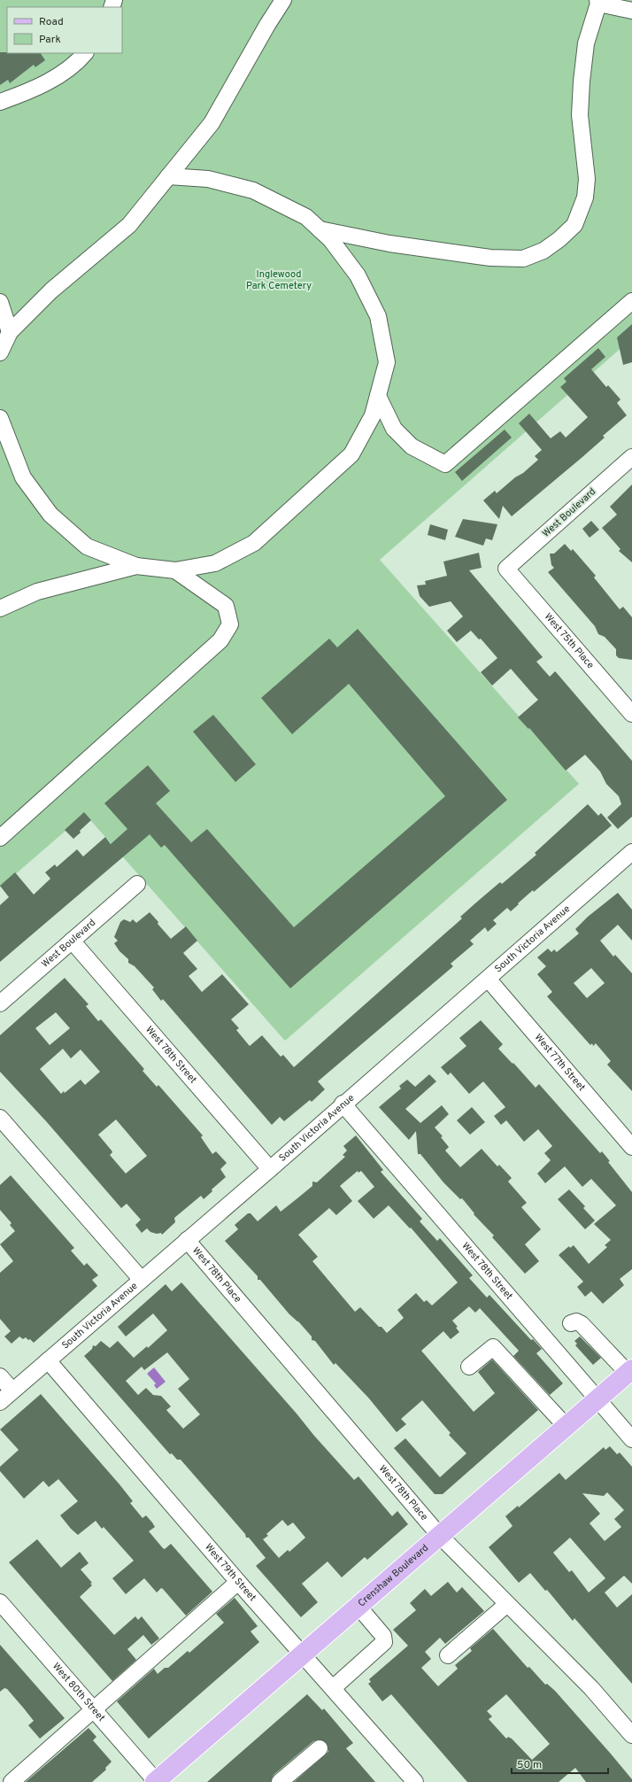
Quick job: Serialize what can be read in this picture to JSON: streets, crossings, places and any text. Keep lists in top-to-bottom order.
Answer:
{
  "streets": {
    "main road": ["Crenshaw Boulevard"],
    "street": [
      "West Boulevard",
      "West 75th Place",
      "South Victoria Avenue",
      "West 78th Street",
      "West 77th Street",
      "West 78th Place",
      "West 79th Street",
      "West 80th Street"
    ]
  },
  "crossings": [
    ["West Boulevard", "West 75th Place"],
    ["West Boulevard", "West 78th Street"],
    ["South Victoria Avenue", "West 78th Street"],
    ["South Victoria Avenue", "West 77th Street"],
    ["South Victoria Avenue", "West 78th Place"],
    ["South Victoria Avenue", "West 79th Street"],
    ["West 78th Street", "Crenshaw Boulevard"],
    ["West 78th Place", "Crenshaw Boulevard"],
    ["West 79th Street", "Crenshaw Boulevard"],
    ["Crenshaw Boulevard", "West 80th Street"]
  ],
  "parks": ["Inglewood Park Cemetery"],
  "legend": ["Road", "Park"],
  "scale_bar": "50 m"
}
